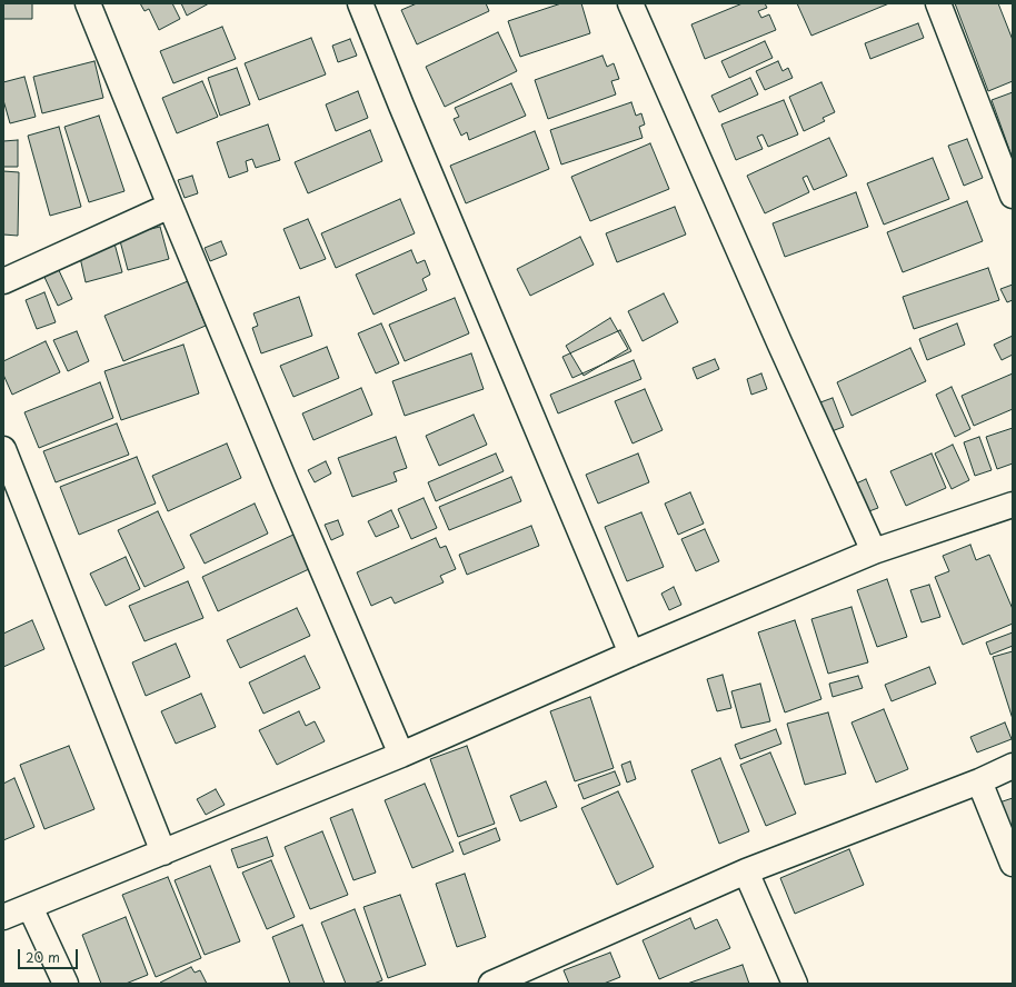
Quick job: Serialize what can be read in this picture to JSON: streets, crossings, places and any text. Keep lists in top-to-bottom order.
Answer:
{
  "scale_bar": "20 m"
}
